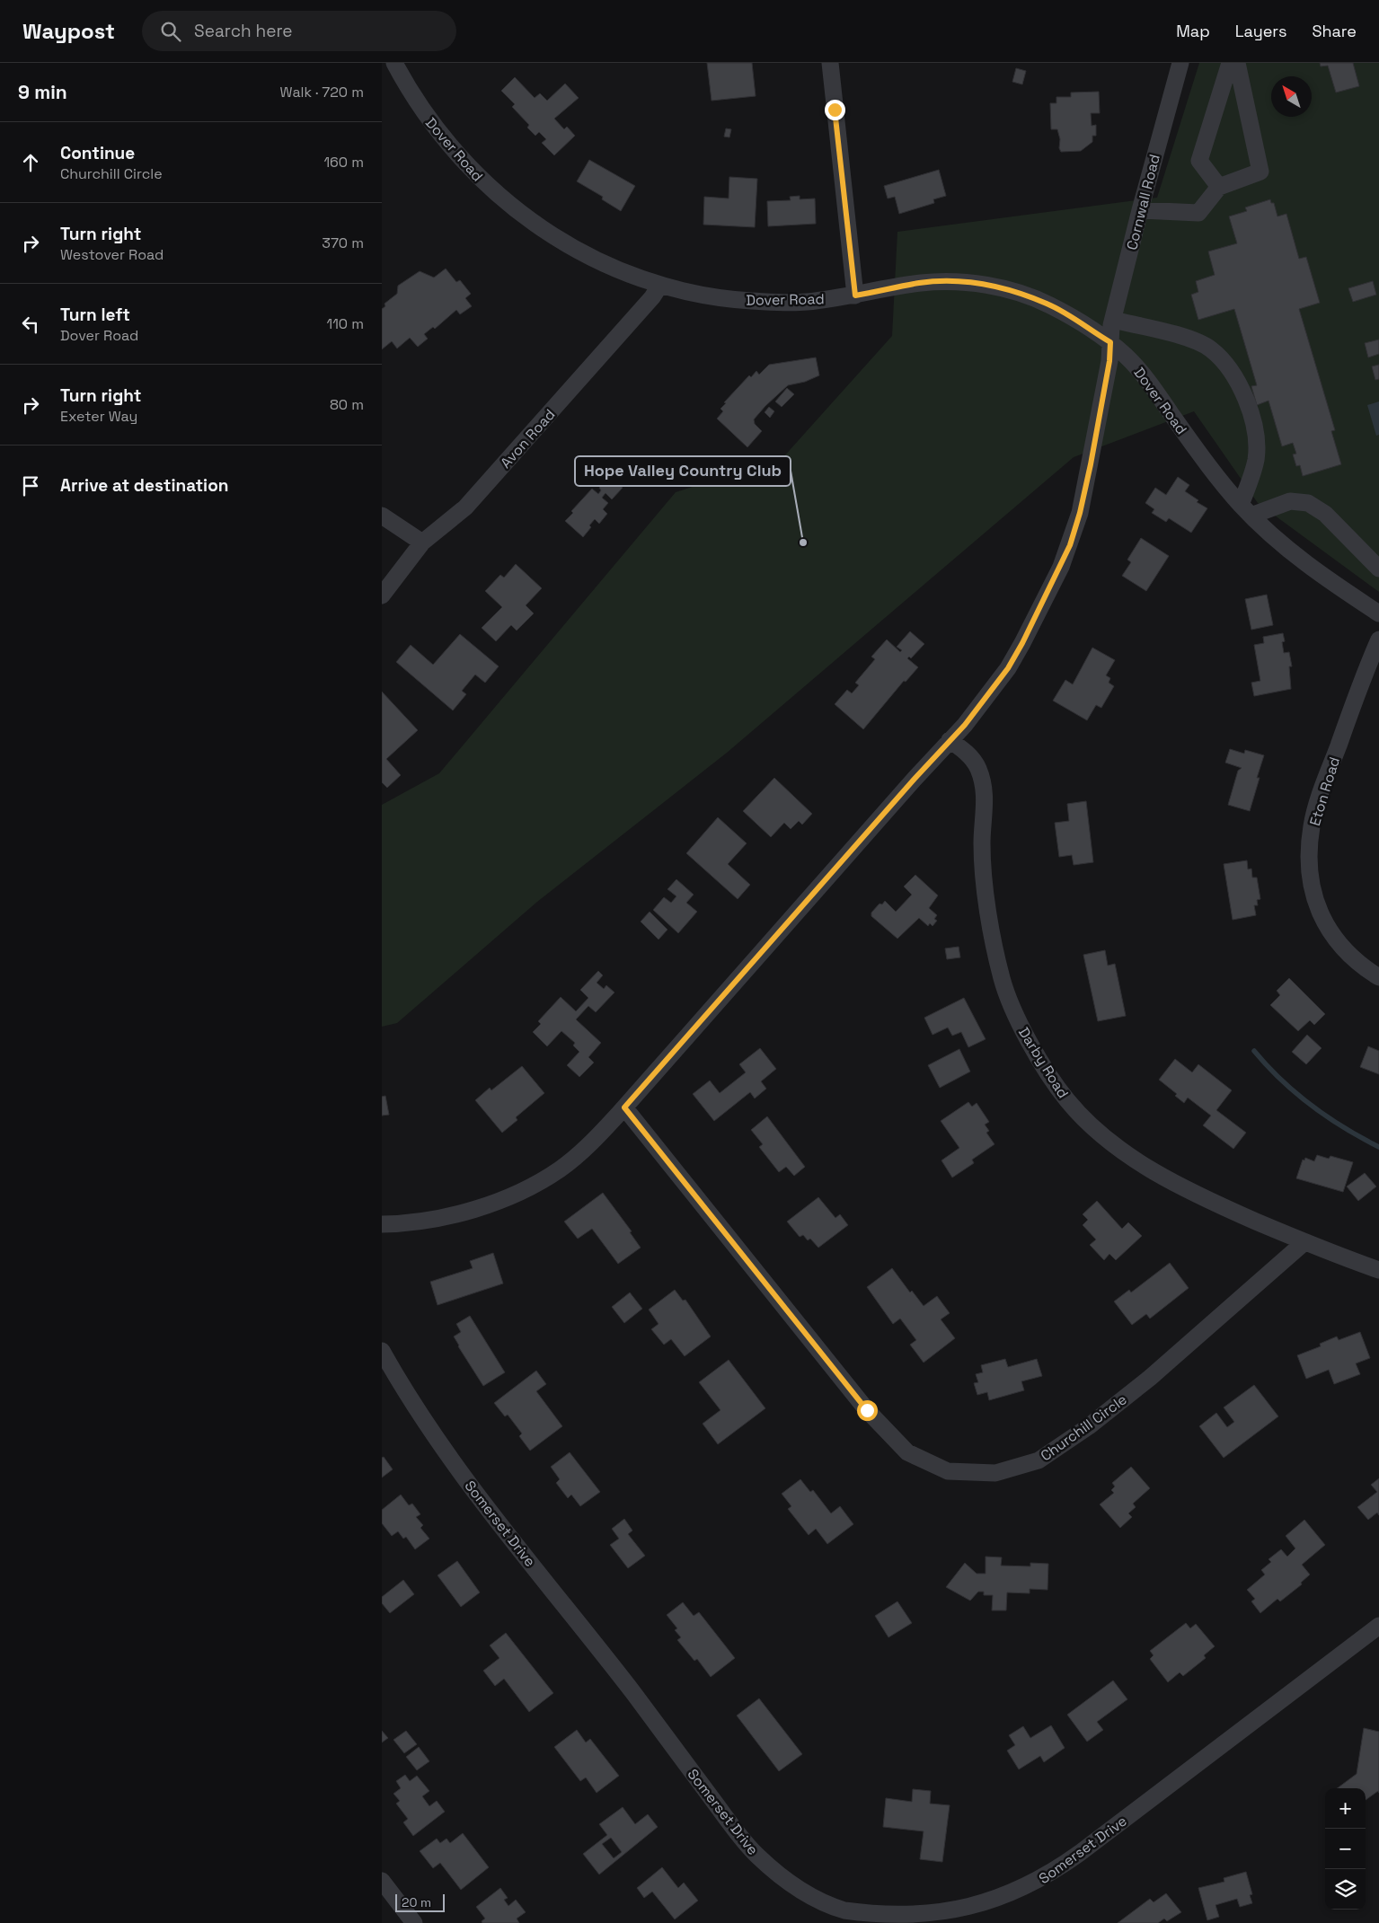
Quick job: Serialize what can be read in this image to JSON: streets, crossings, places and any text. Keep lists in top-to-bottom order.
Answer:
{
  "streets": {
    "street": [
      "Dover Road",
      "Cornwall Road",
      "Avon Road",
      "Eton Road",
      "Darby Road",
      "Churchill Circle",
      "Somerset Drive"
    ]
  },
  "crossings": [
    ["Dover Road", "Cornwall Road"],
    ["Dover Road", "Avon Road"],
    ["Cornwall Road", "Darby Road"],
    ["Cornwall Road", "Churchill Circle"],
    ["Darby Road", "Churchill Circle"]
  ],
  "places": ["Hope Valley Country Club"],
  "scale_bar": "20 m",
  "north": "top left",
  "page": {
    "header": "Waypost",
    "search": "Search here",
    "nav": ["Map", "Layers", "Share"],
    "heading": ["9 min", "Walk · 720 m"],
    "list": [
      ["Continue", "Churchill Circle", "160 m"],
      ["Turn right", "Westover Road", "370 m"],
      ["Turn left", "Dover Road", "110 m"],
      ["Turn right", "Exeter Way", "80 m"],
      "Arrive at destination"
    ],
    "map_buttons": ["+", "−"],
    "scale": "20 m"
  }
}
